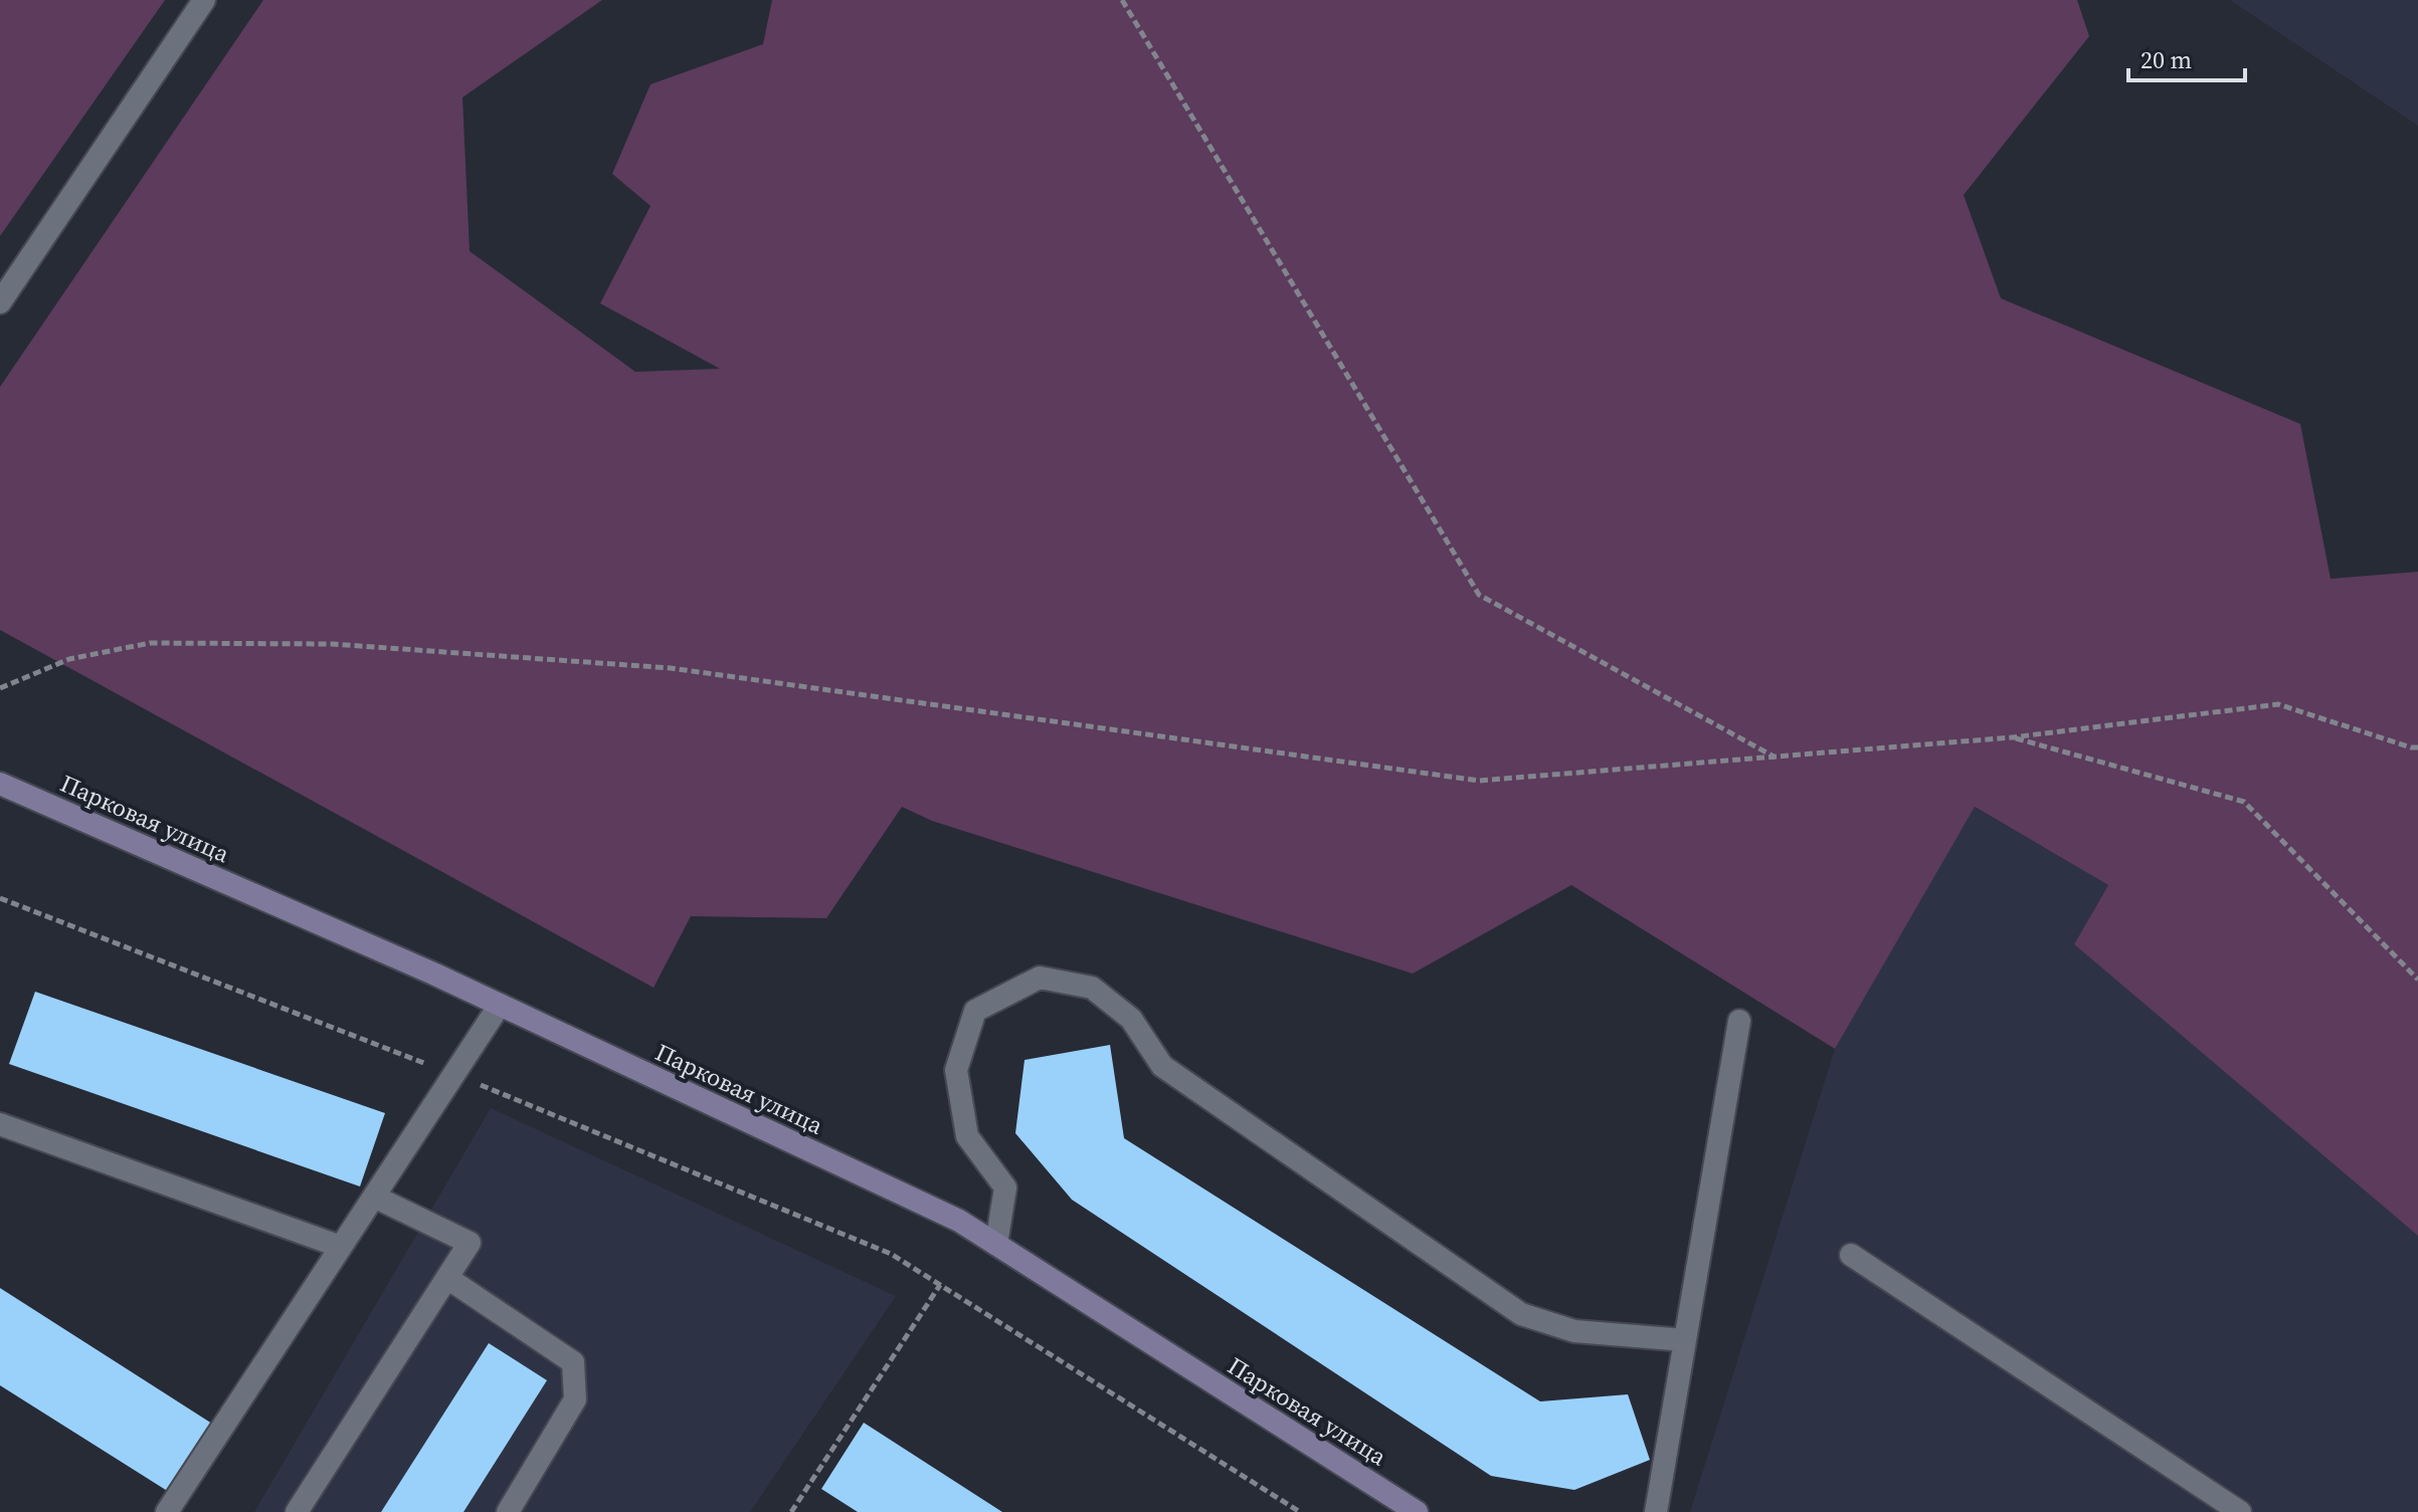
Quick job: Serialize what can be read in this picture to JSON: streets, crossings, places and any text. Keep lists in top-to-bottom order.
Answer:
{
  "streets": {
    "main road": ["Парковая улица"]
  },
  "scale_bar": "20 m"
}
